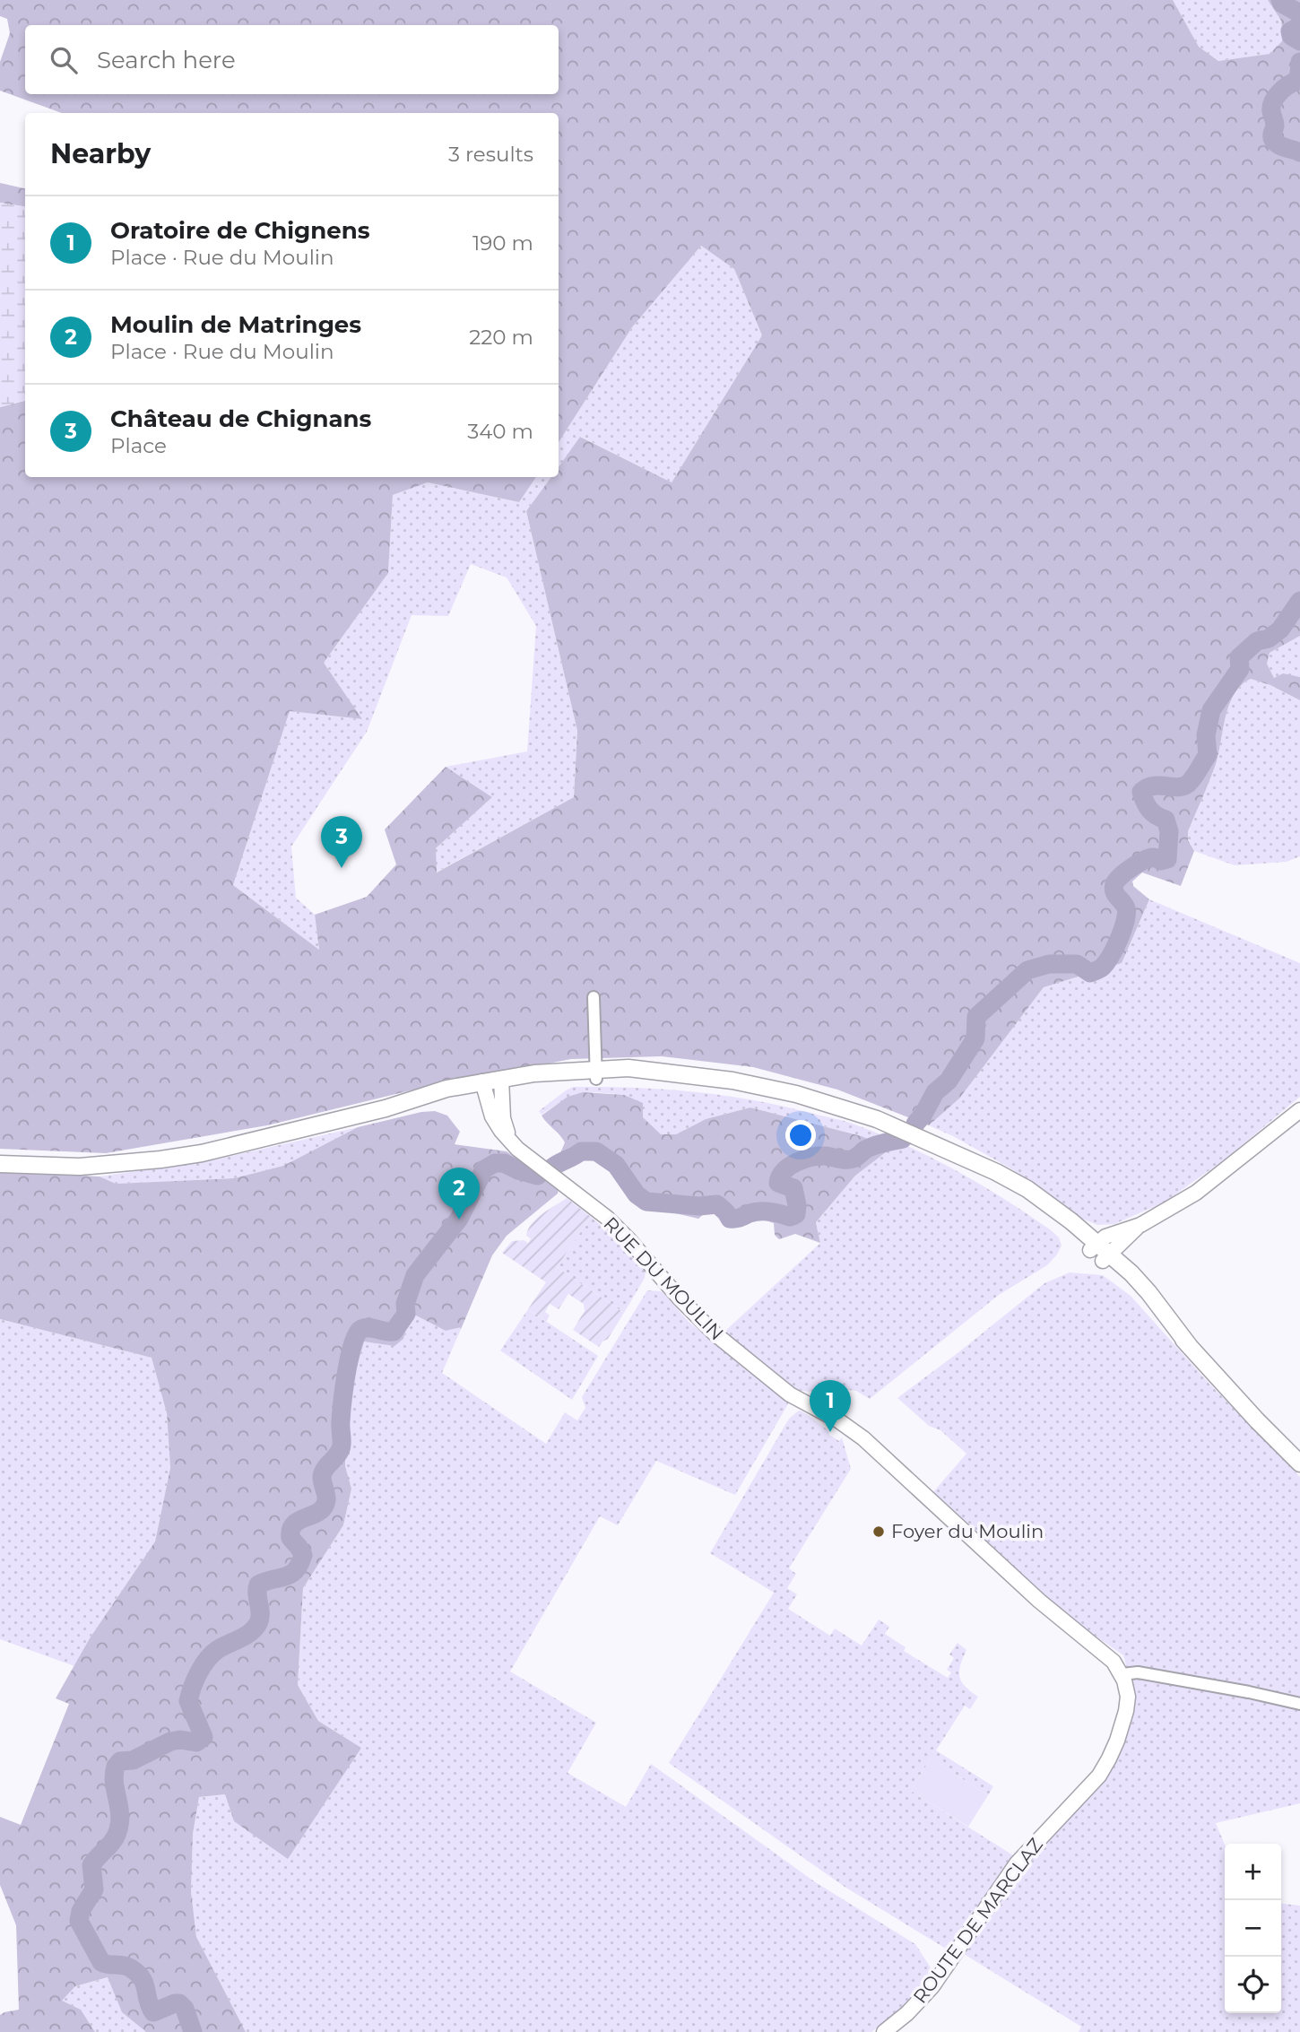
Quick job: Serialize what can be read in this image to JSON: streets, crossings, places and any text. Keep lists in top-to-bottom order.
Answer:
{
  "streets": {
    "street": ["RUE DU MOULIN", "ROUTE DE MARCLAZ"]
  },
  "crossings": [
    ["RUE DU MOULIN", "ROUTE DE MARCLAZ"]
  ],
  "places": ["Foyer du Moulin"],
  "page": {
    "search": "Search here",
    "heading": ["Nearby", "3 results"],
    "list": [
      {
        "mark": "1",
        "name": "Oratoire de Chignens",
        "note": "Place · Rue du Moulin",
        "value": "190 m"
      },
      {
        "mark": "2",
        "name": "Moulin de Matringes",
        "note": "Place · Rue du Moulin",
        "value": "220 m"
      },
      {
        "mark": "3",
        "name": "Château de Chignans",
        "note": "Place",
        "value": "340 m"
      }
    ],
    "pins": ["3", "2", "1"],
    "map_buttons": ["+", "−"]
  }
}
